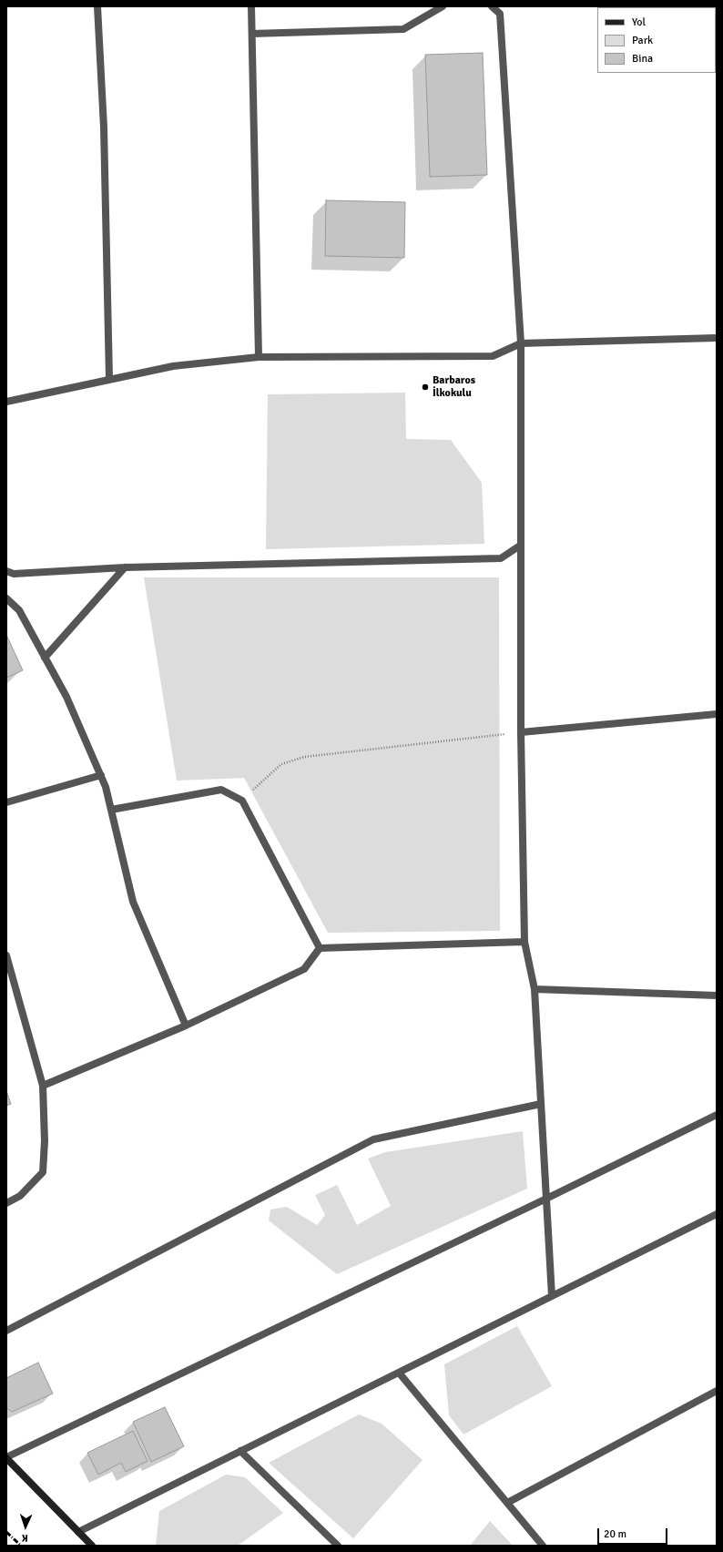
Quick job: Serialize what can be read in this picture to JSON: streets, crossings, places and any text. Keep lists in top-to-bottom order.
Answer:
{
  "places": ["Barbaros İlkokulu"],
  "legend": ["Yol", "Park", "Bina"],
  "scale_bar": "20 m",
  "north": "bottom"
}
